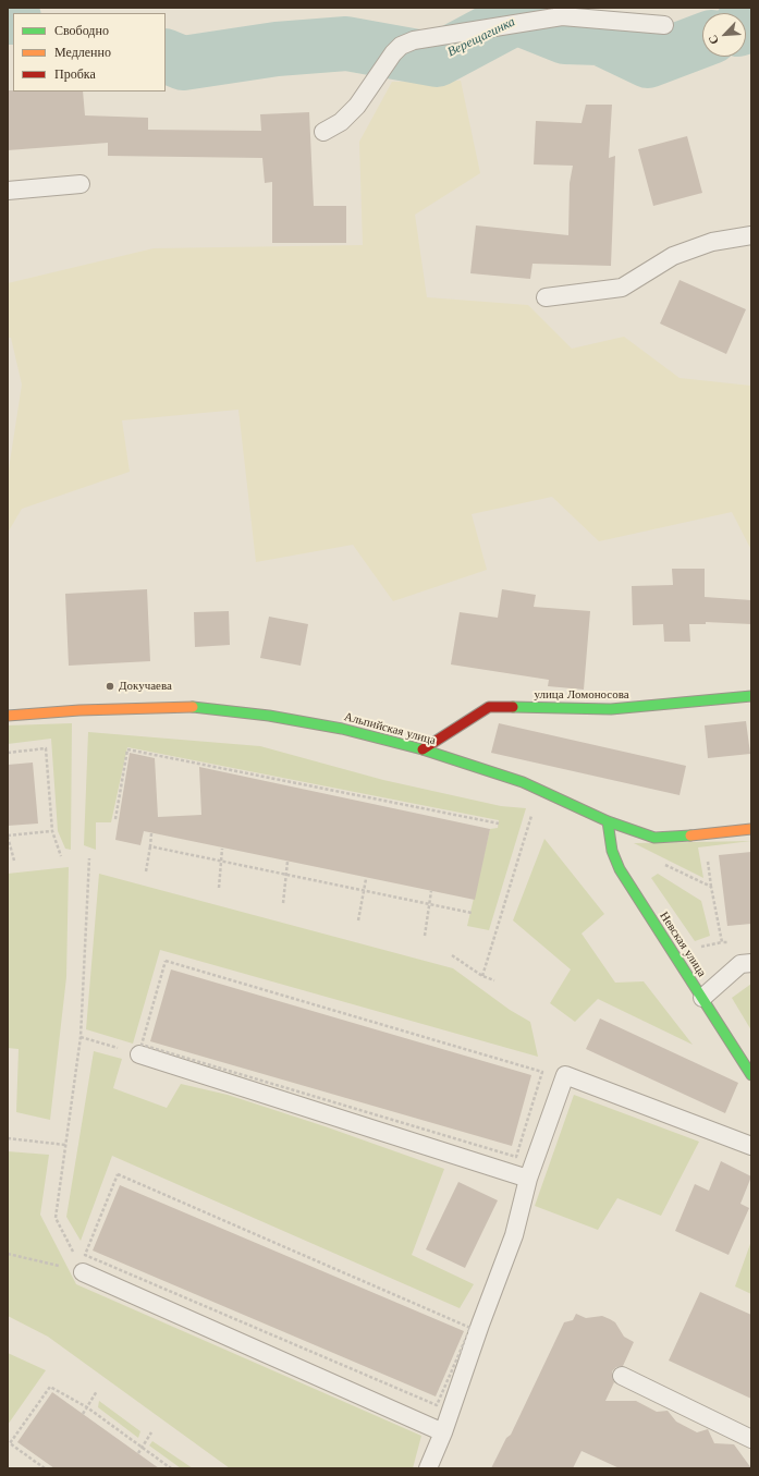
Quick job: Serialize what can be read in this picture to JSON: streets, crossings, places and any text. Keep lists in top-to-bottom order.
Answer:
{
  "streets": {
    "street": ["улица Ломоносова", "Альпийская улица", "Невская улица"]
  },
  "crossings": [
    ["улица Ломоносова", "Альпийская улица"],
    ["Альпийская улица", "Невская улица"]
  ],
  "water": ["Верещагинка"],
  "places": ["Докучаева"],
  "legend": ["Свободно", "Медленно", "Пробка"],
  "north": "bottom left"
}
